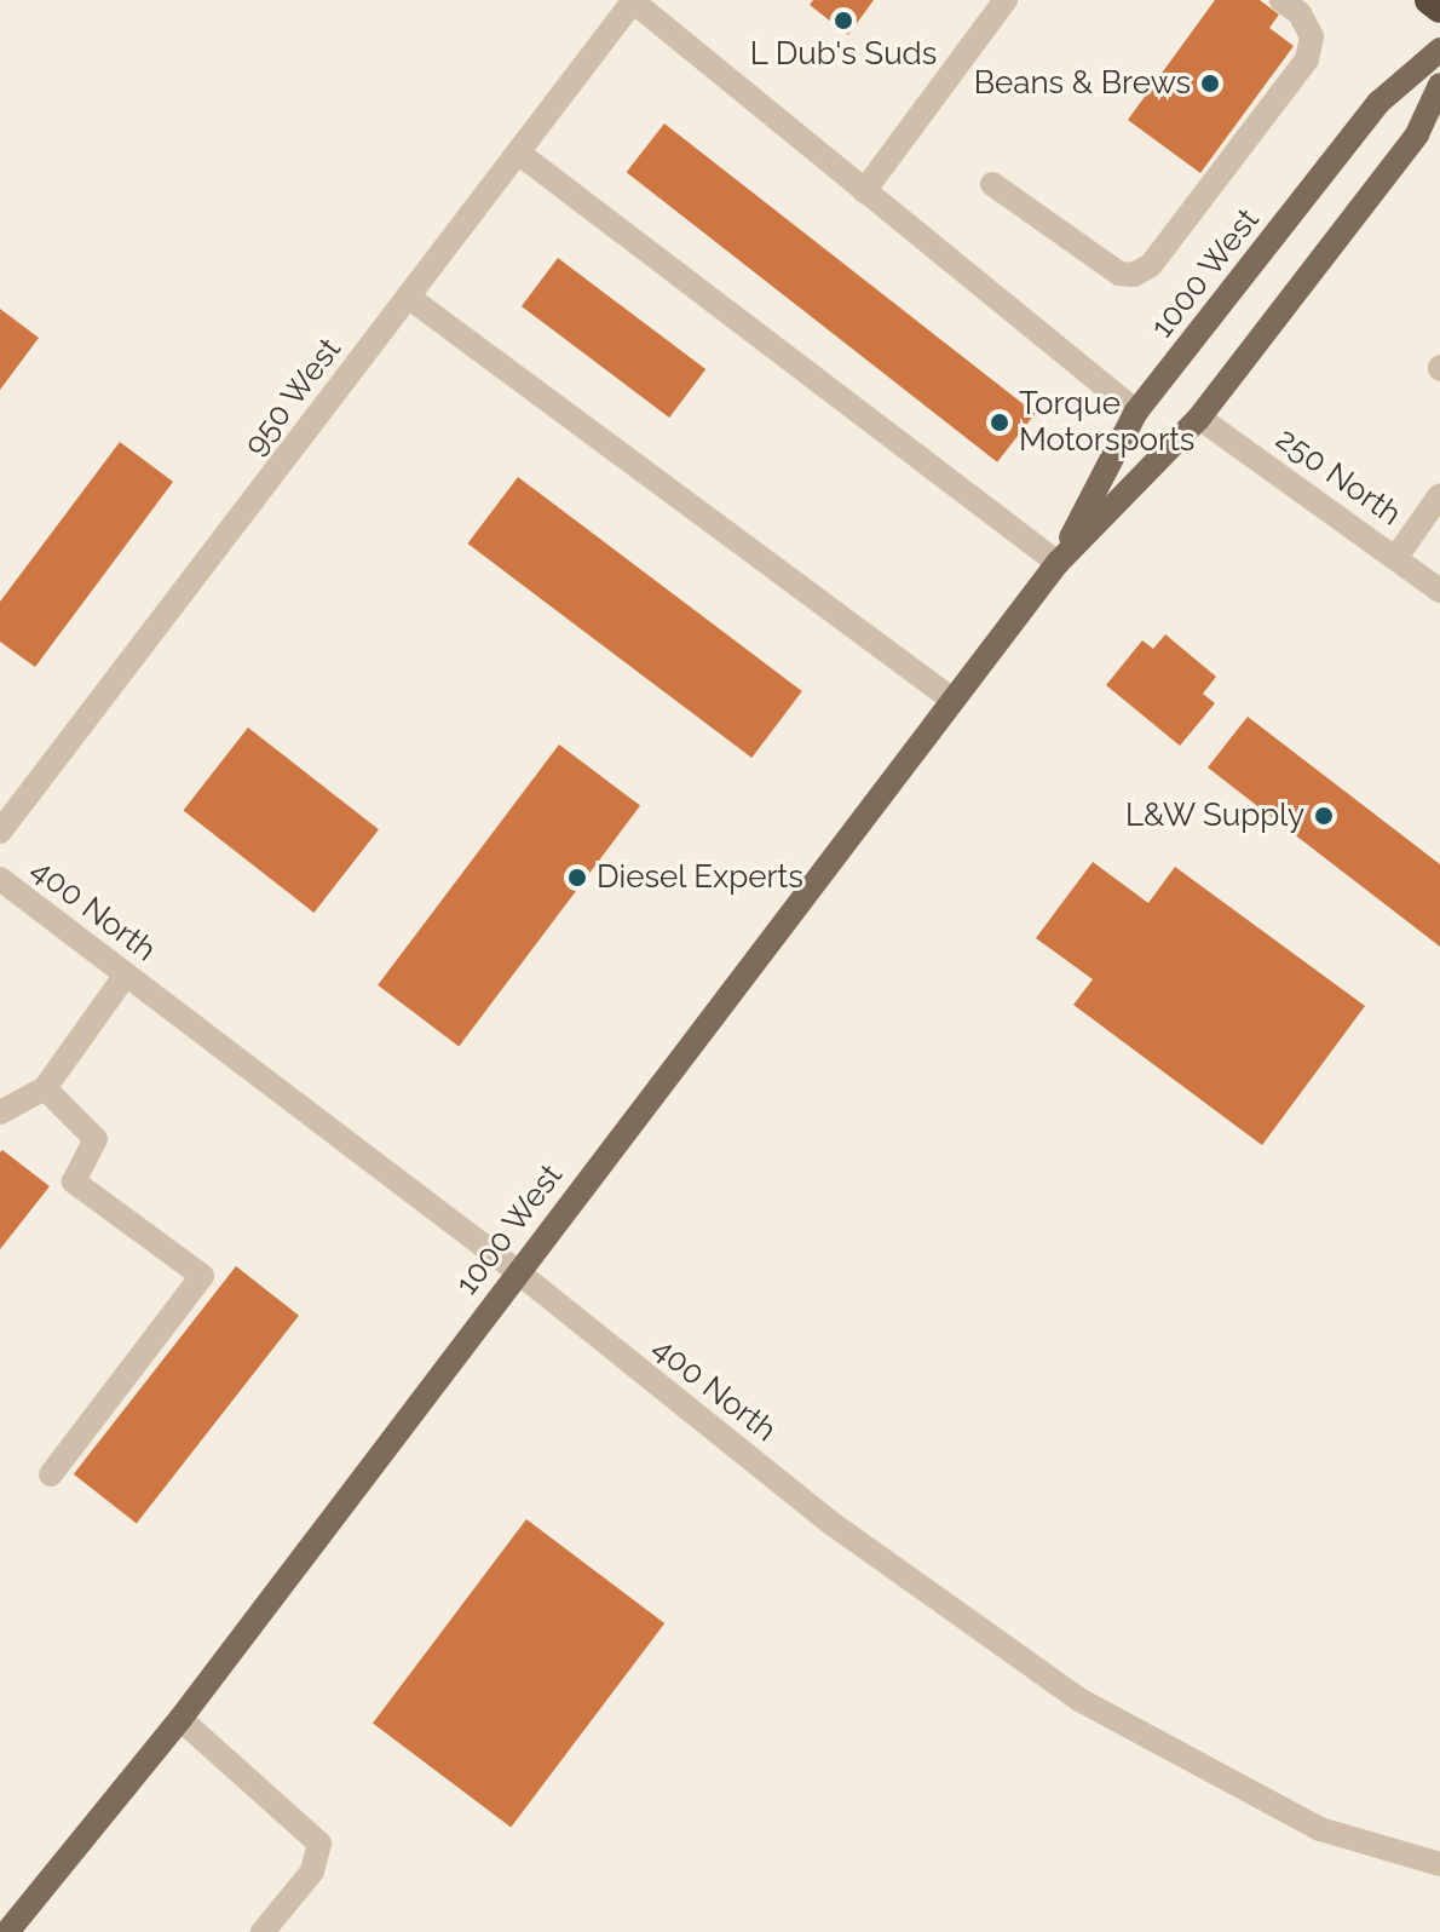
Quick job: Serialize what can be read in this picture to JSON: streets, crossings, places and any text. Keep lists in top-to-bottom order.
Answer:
{
  "streets": {
    "main road": ["1000 West"],
    "street": ["950 West", "250 North", "400 North"]
  },
  "crossings": [
    ["1000 West", "250 North"],
    ["1000 West", "400 North"]
  ],
  "places": [
    "L Dub's Suds",
    "Beans & Brews",
    "Torque Motorsports",
    "L&W Supply",
    "Diesel Experts"
  ]
}
